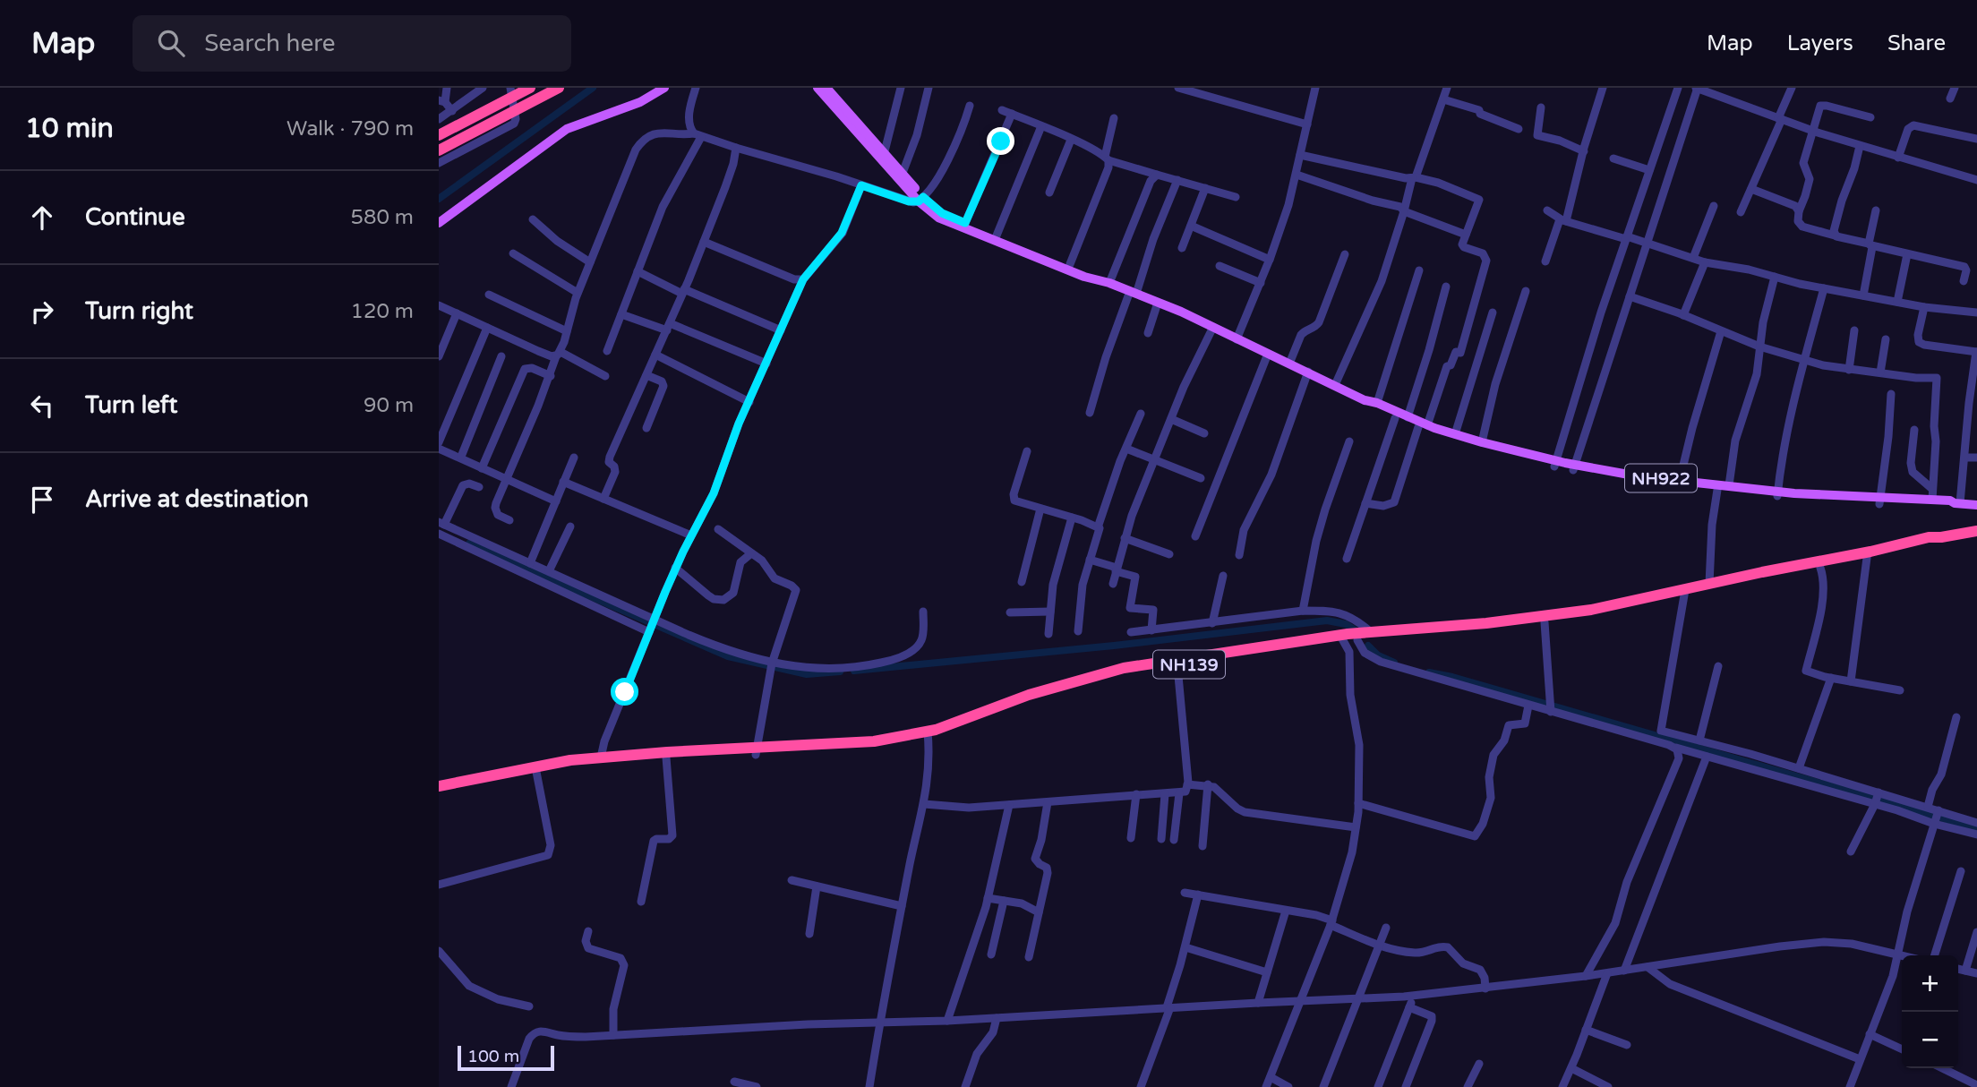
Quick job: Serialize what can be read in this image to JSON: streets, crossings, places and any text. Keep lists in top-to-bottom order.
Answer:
{
  "streets": {
    "highway": ["NH139"],
    "main road": ["NH922"]
  },
  "scale_bar": "100 m",
  "page": {
    "header": "Map",
    "search": "Search here",
    "nav": ["Map", "Layers", "Share"],
    "heading": ["10 min", "Walk · 790 m"],
    "list": [
      ["Continue", "580 m"],
      ["Turn right", "120 m"],
      ["Turn left", "90 m"],
      "Arrive at destination"
    ],
    "map_buttons": ["+", "−"],
    "scale": "100 m"
  }
}
